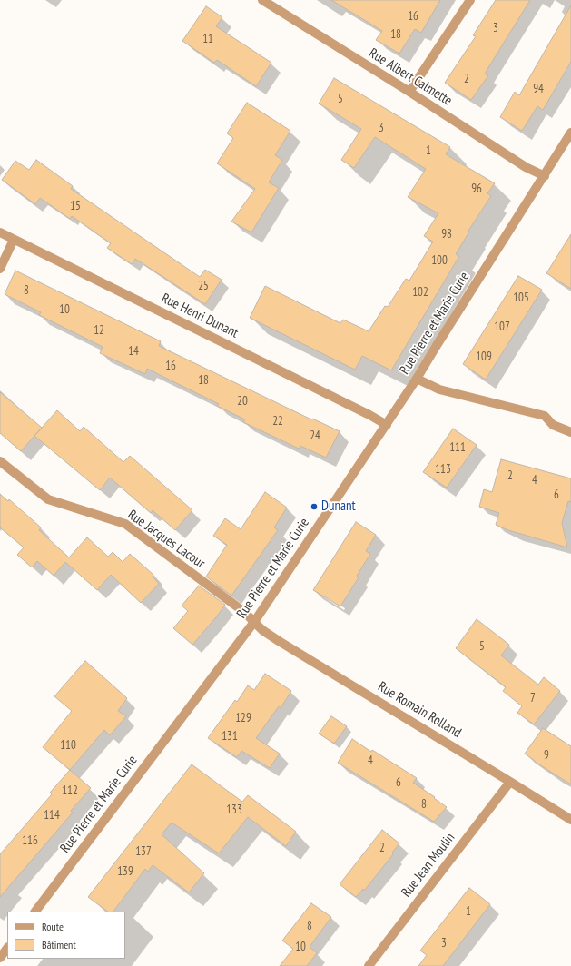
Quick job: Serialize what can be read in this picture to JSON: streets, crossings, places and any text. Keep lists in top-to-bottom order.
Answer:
{
  "streets": {
    "street": [
      "Rue Albert Calmette",
      "Rue Henri Dunant",
      "Rue Pierre et Marie Curie",
      "Rue Jacques Lacour",
      "Rue Romain Rolland",
      "Rue Jean Moulin"
    ]
  },
  "crossings": [
    ["Rue Albert Calmette", "Rue Pierre et Marie Curie"],
    ["Rue Henri Dunant", "Rue Pierre et Marie Curie"],
    ["Rue Pierre et Marie Curie", "Rue Jacques Lacour"],
    ["Rue Pierre et Marie Curie", "Rue Romain Rolland"],
    ["Rue Jacques Lacour", "Rue Romain Rolland"],
    ["Rue Romain Rolland", "Rue Jean Moulin"]
  ],
  "places": ["Dunant"],
  "house_numbers": [
    "16",
    "3",
    "18",
    "11",
    "2",
    "94",
    "5",
    "3",
    "1",
    "96",
    "15",
    "98",
    "100",
    "25",
    "8",
    "102",
    "105",
    "10",
    "107",
    "12",
    "14",
    "109",
    "16",
    "18",
    "20",
    "22",
    "24",
    "111",
    "113",
    "2",
    "4",
    "6",
    "5",
    "7",
    "129",
    "131",
    "110",
    "9",
    "4",
    "6",
    "112",
    "8",
    "133",
    "114",
    "116",
    "2",
    "137",
    "139",
    "1",
    "8",
    "3",
    "10"
  ],
  "legend": ["Route", "Bâtiment"]
}
